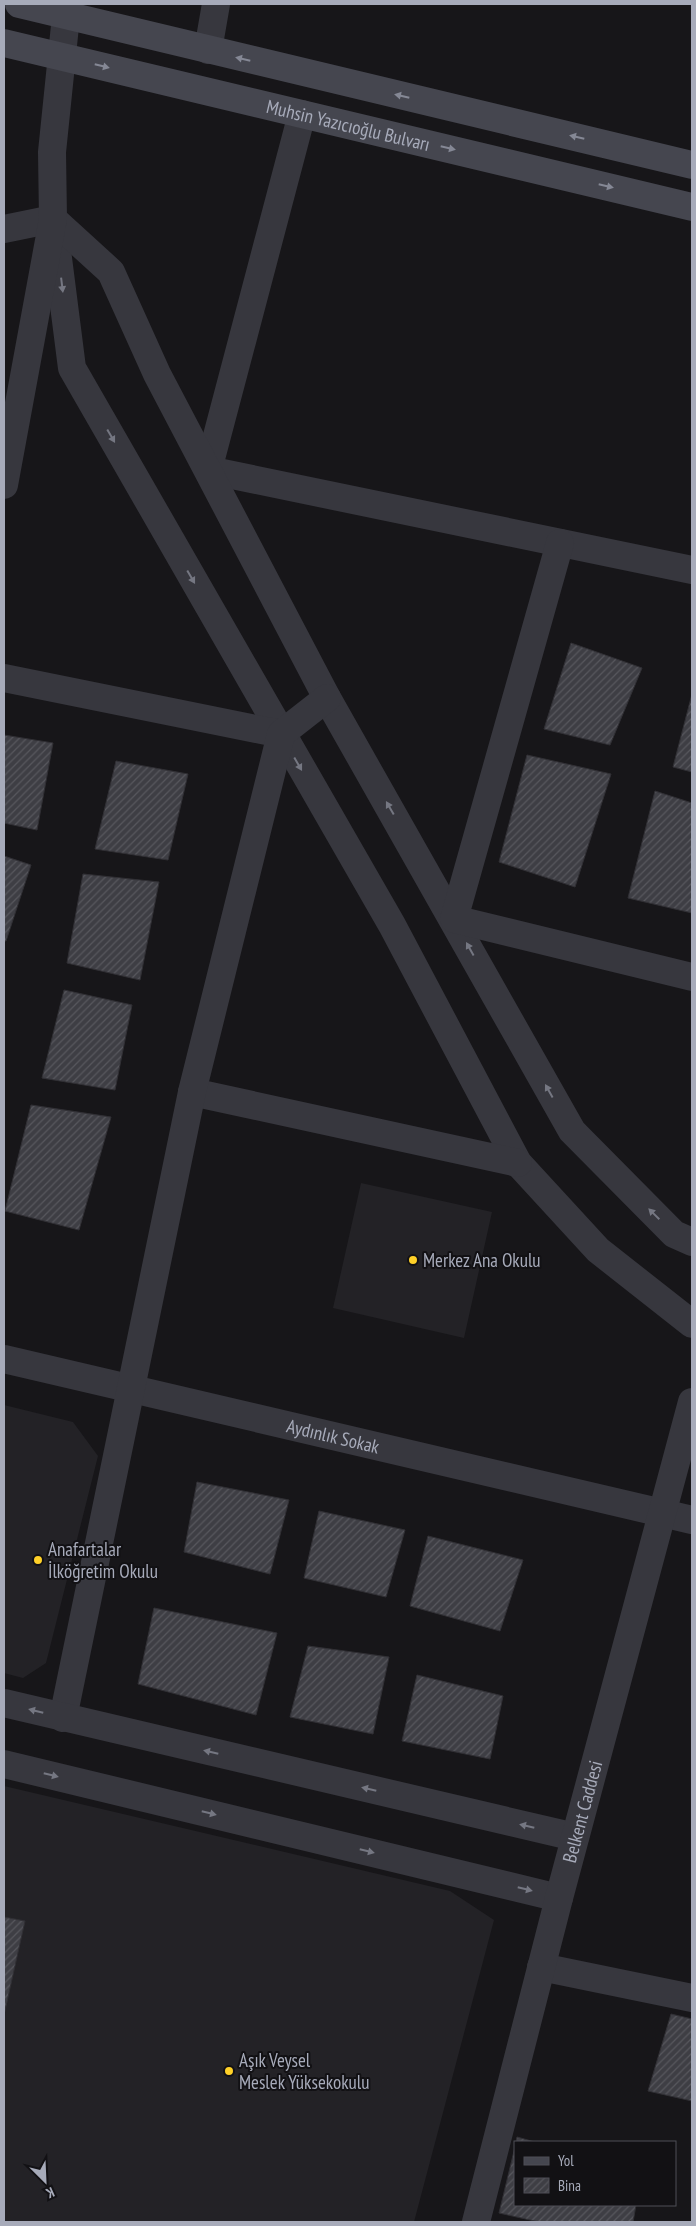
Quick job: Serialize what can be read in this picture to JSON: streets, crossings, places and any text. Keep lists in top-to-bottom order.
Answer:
{
  "streets": {
    "main road": ["Muhsin Yazıcıoğlu Bulvarı"],
    "street": ["Aydınlık Sokak", "Belkent Caddesi"]
  },
  "crossings": [
    ["Aydınlık Sokak", "Belkent Caddesi"]
  ],
  "places": ["Merkez Ana Okulu", "Anafartalar İlköğretim Okulu", "Aşık Veysel Meslek Yüksekokulu"],
  "legend": ["Yol", "Bina"],
  "north": "bottom right"
}
